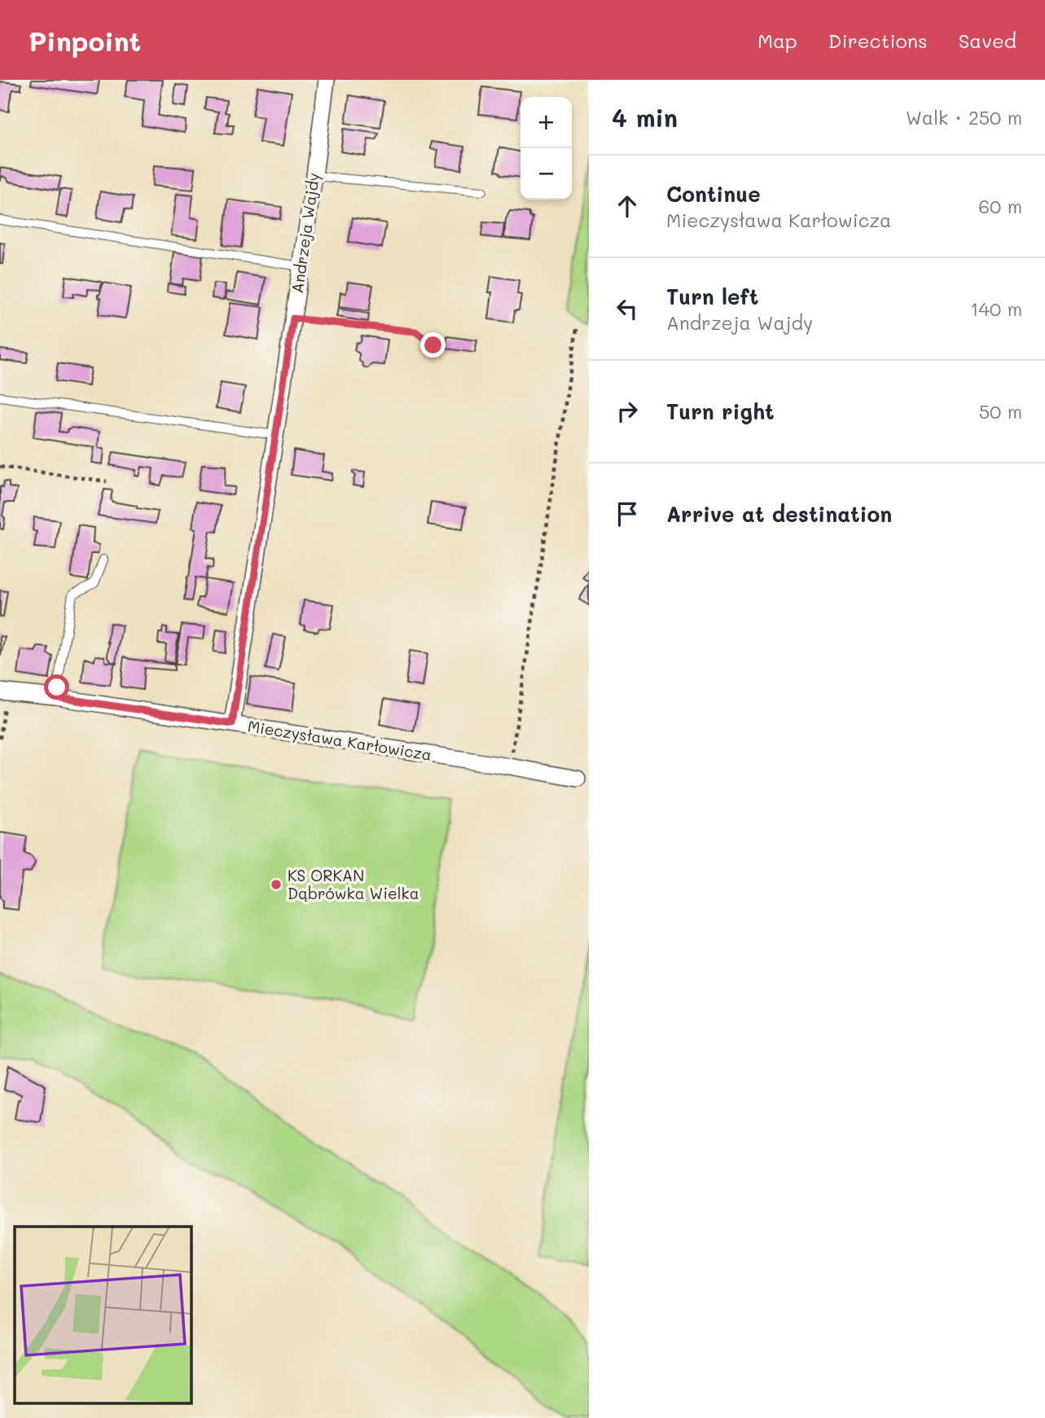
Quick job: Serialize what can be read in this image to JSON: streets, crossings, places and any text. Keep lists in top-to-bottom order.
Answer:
{
  "streets": {
    "street": ["Andrzeja Wajdy", "Mieczysława Karłowicza"]
  },
  "crossings": [
    ["Andrzeja Wajdy", "Mieczysława Karłowicza"]
  ],
  "places": ["KS ORKAN Dąbrówka Wielka"],
  "page": {
    "header": "Pinpoint",
    "nav": ["Map", "Directions", "Saved"],
    "heading": ["4 min", "Walk · 250 m"],
    "map_buttons": ["+", "−"],
    "list": [
      ["Continue", "Mieczysława Karłowicza", "60 m"],
      ["Turn left", "Andrzeja Wajdy", "140 m"],
      ["Turn right", "50 m"],
      "Arrive at destination"
    ]
  }
}
